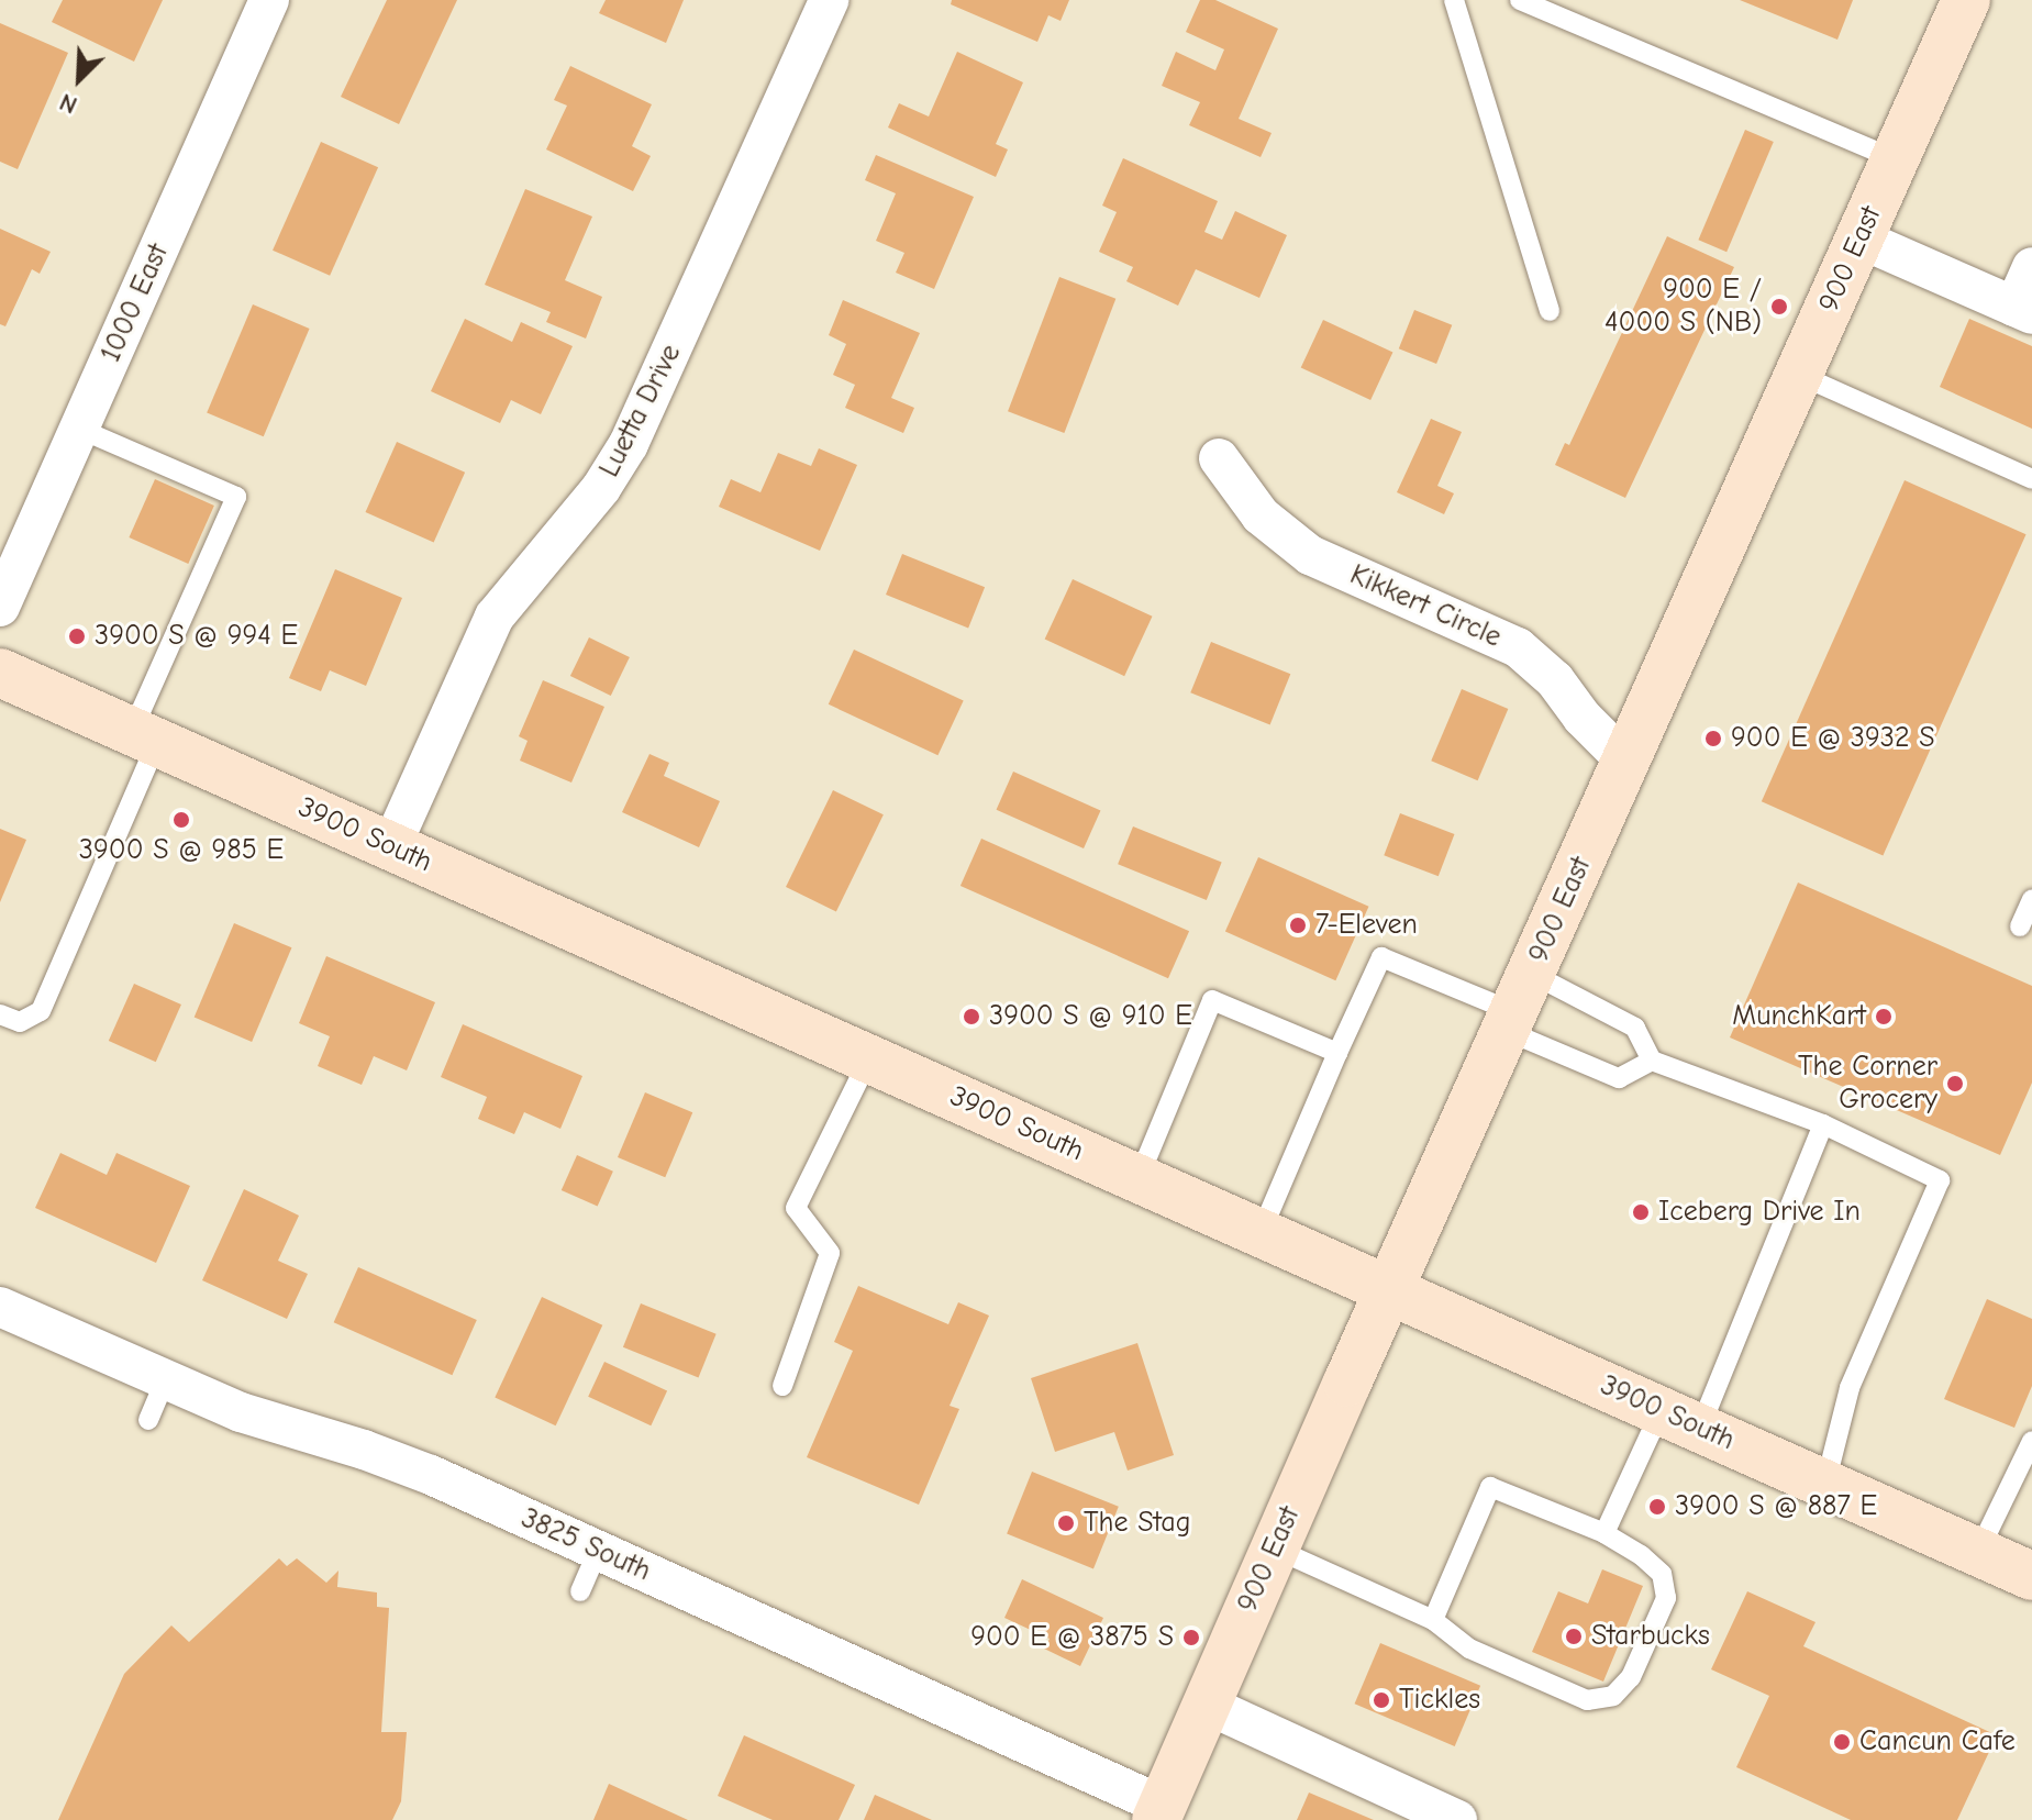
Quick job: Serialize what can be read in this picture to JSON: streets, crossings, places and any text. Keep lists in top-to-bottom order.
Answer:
{
  "streets": {
    "main road": ["900 East", "3900 South"],
    "street": [
      "1000 East",
      "Luetta Drive",
      "Kikkert Circle",
      "3825 South"
    ]
  },
  "crossings": [
    ["900 East", "Kikkert Circle"],
    ["900 East", "3900 South"],
    ["900 East", "3825 South"],
    ["Luetta Drive", "3900 South"]
  ],
  "places": [
    "900 E / 4000 S (NB)",
    "3900 S @ 994 E",
    "900 E @ 3932 S",
    "3900 S @ 985 E",
    "7-Eleven",
    "3900 S @ 910 E",
    "MunchKart",
    "The Corner Grocery",
    "Iceberg Drive In",
    "3900 S @ 887 E",
    "The Stag",
    "Starbucks",
    "900 E @ 3875 S",
    "Tickles",
    "Cancun Cafe"
  ],
  "north": "bottom left"
}
